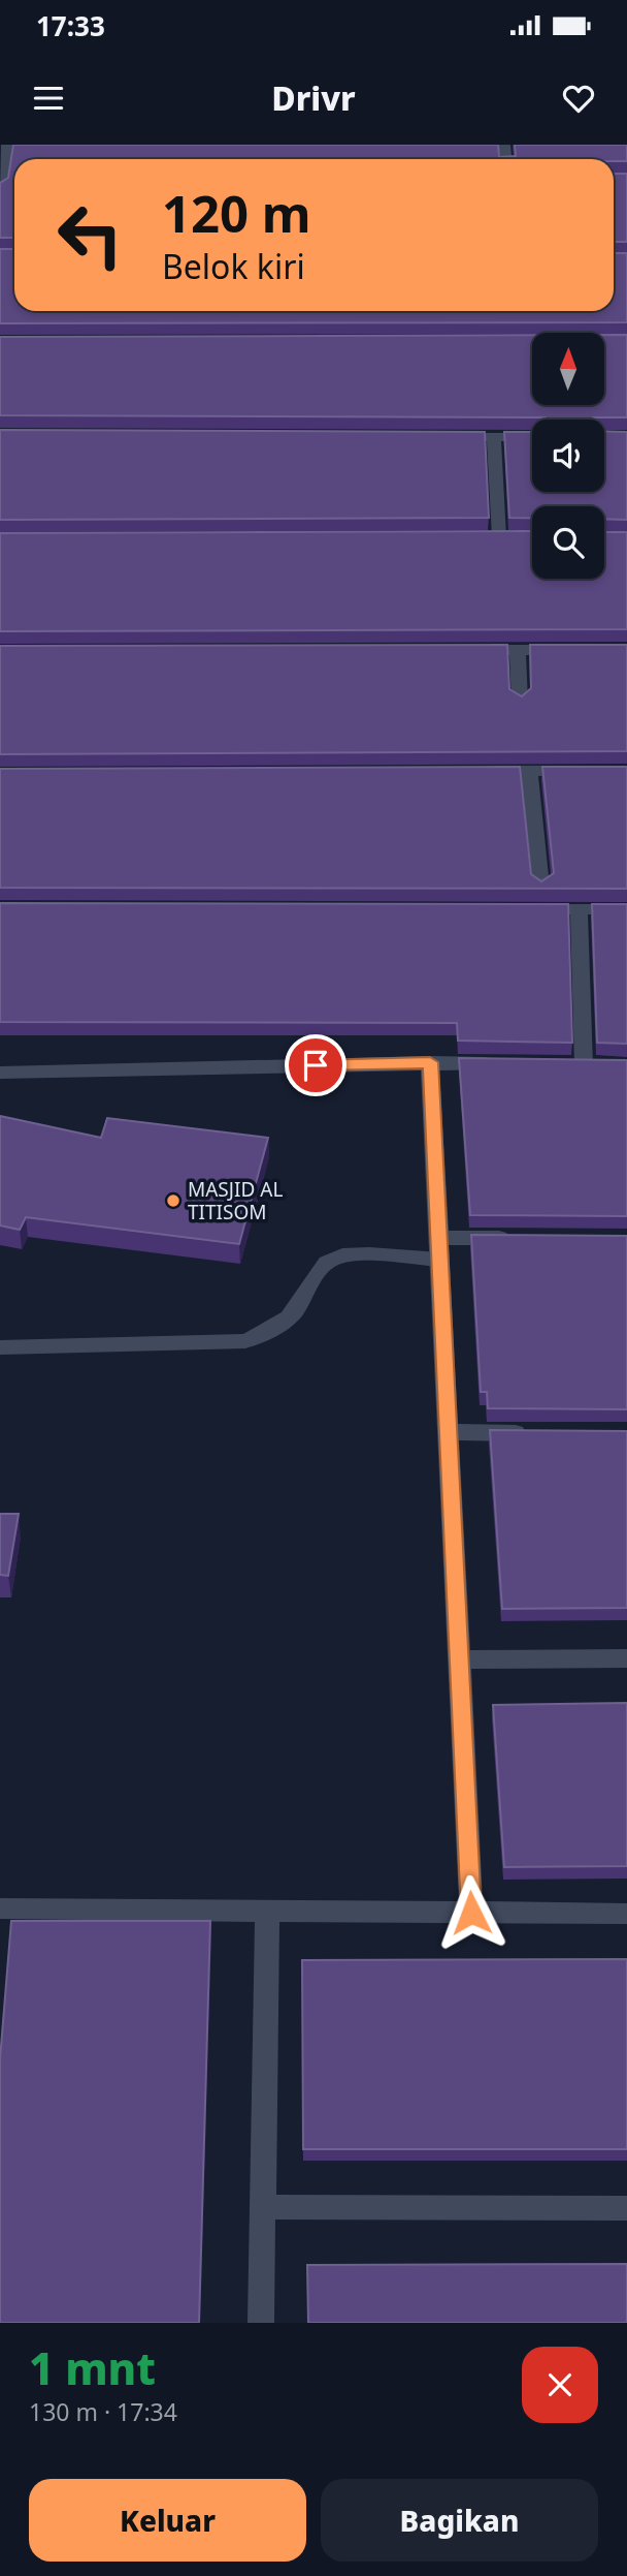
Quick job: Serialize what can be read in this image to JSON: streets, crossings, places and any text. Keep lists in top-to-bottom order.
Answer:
{
  "places": ["MASJID AL TITISOM"],
  "north": "top",
  "page": {
    "status": "17:33",
    "header": "Drivr",
    "turn": ["120 m", "Belok kiri"],
    "heading": ["1 mnt", "130 m · 17:34"],
    "buttons": ["Keluar", "Bagikan"]
  }
}
